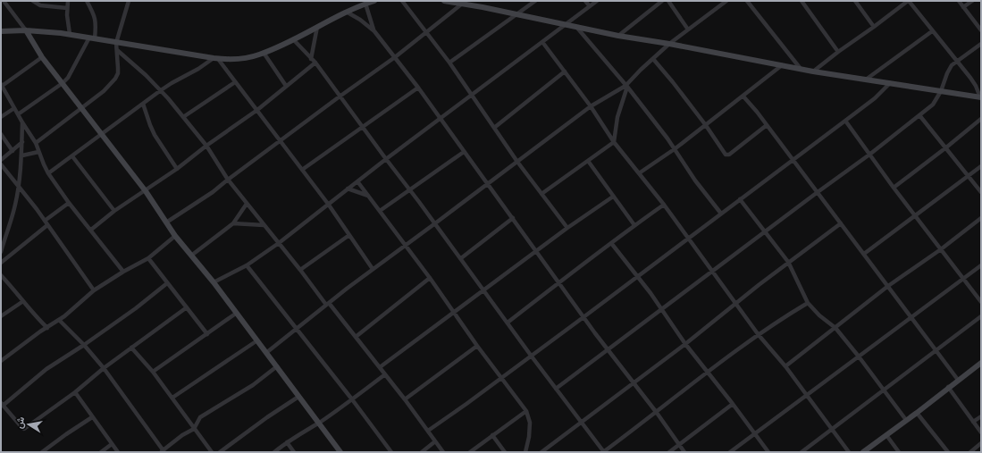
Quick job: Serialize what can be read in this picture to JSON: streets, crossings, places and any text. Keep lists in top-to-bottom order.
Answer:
{
  "north": "left"
}
